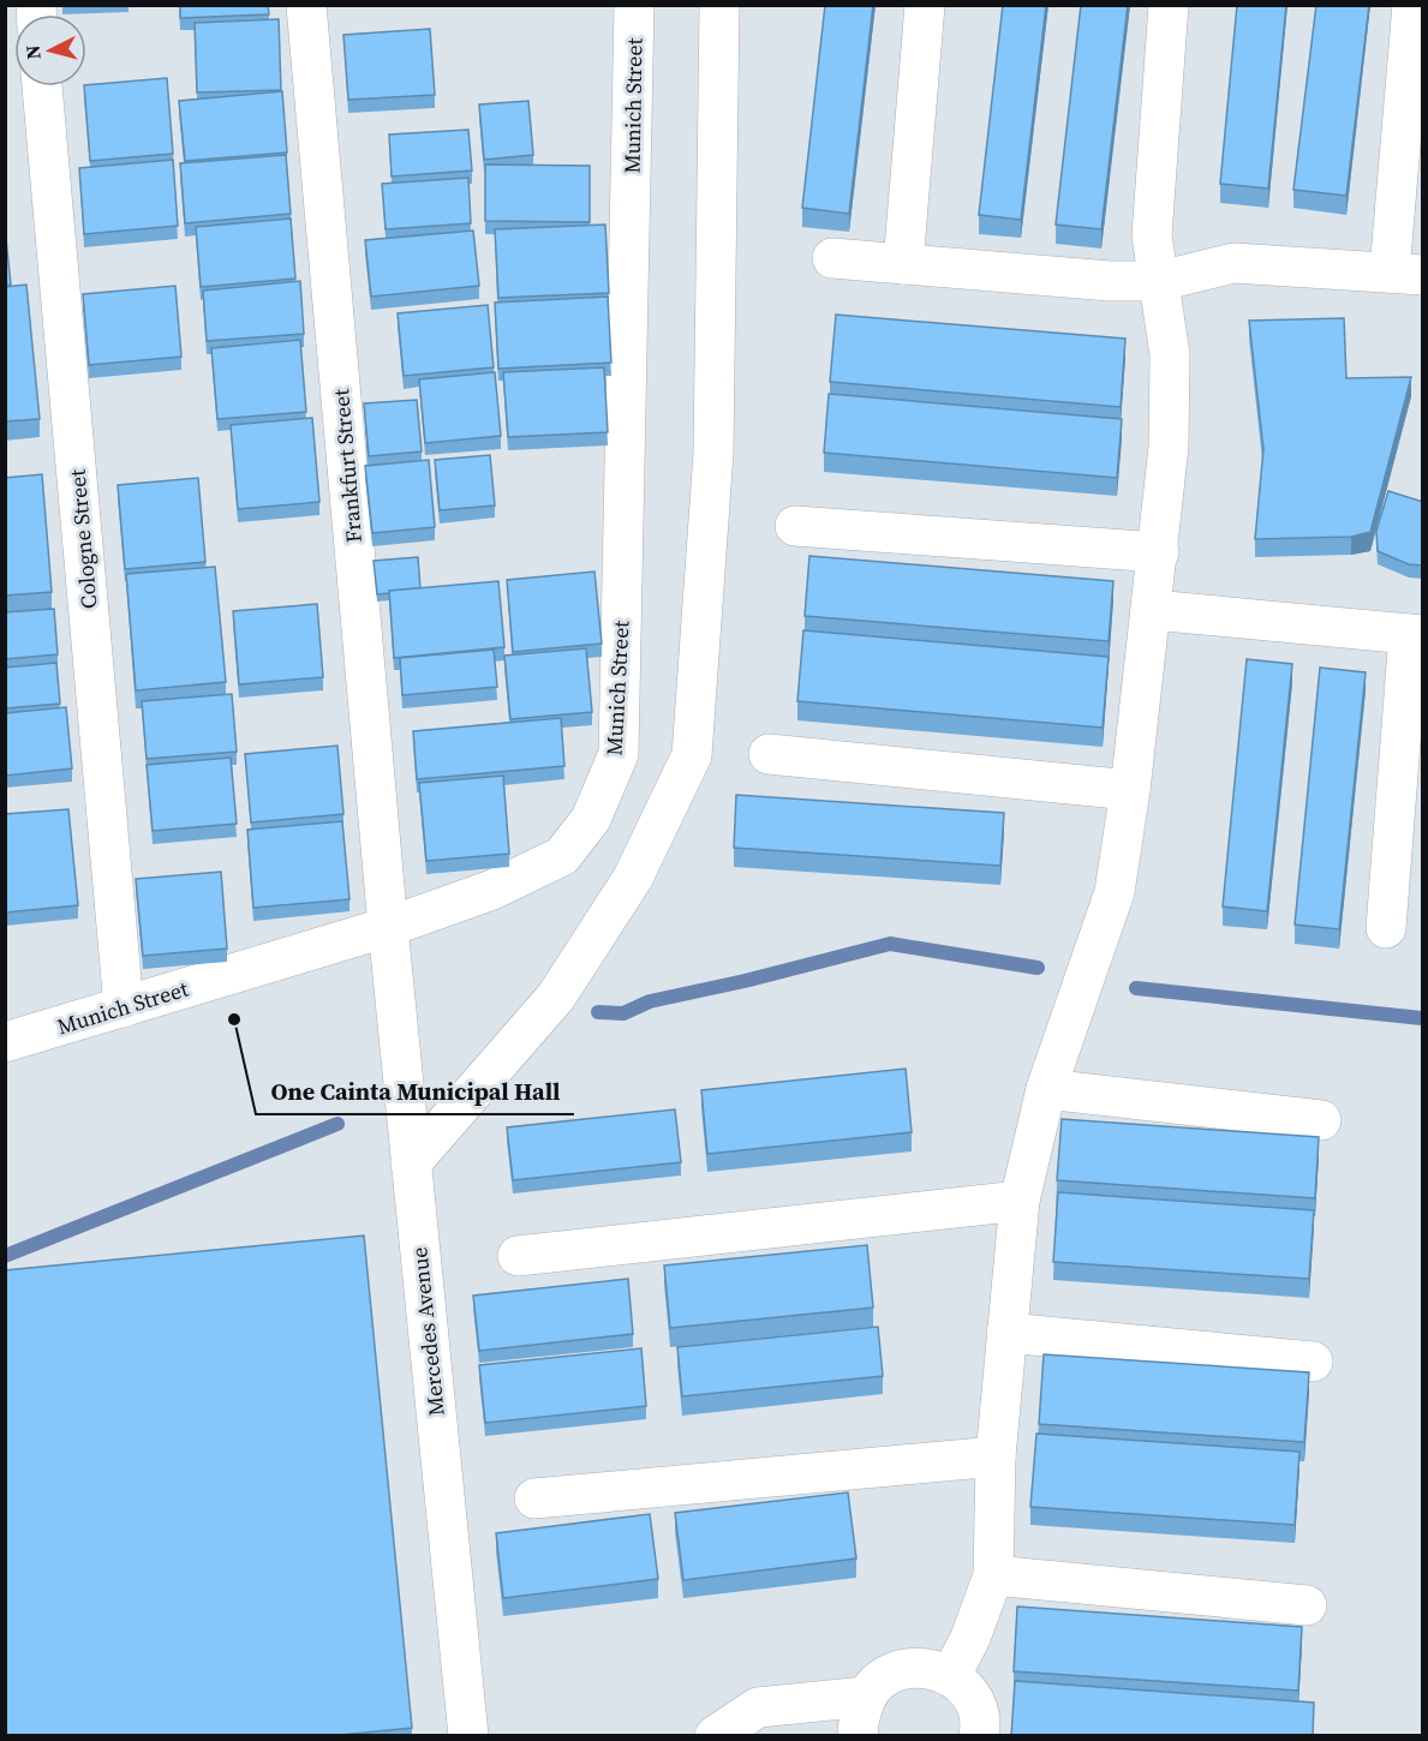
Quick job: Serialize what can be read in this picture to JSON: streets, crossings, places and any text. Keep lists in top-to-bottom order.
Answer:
{
  "streets": {
    "street": [
      "Munich Street",
      "Frankfurt Street",
      "Cologne Street",
      "Mercedes Avenue"
    ]
  },
  "crossings": [
    ["Munich Street", "Frankfurt Street"],
    ["Munich Street", "Cologne Street"],
    ["Munich Street", "Mercedes Avenue"],
    ["Frankfurt Street", "Mercedes Avenue"]
  ],
  "places": ["One Cainta Municipal Hall"],
  "north": "left"
}
